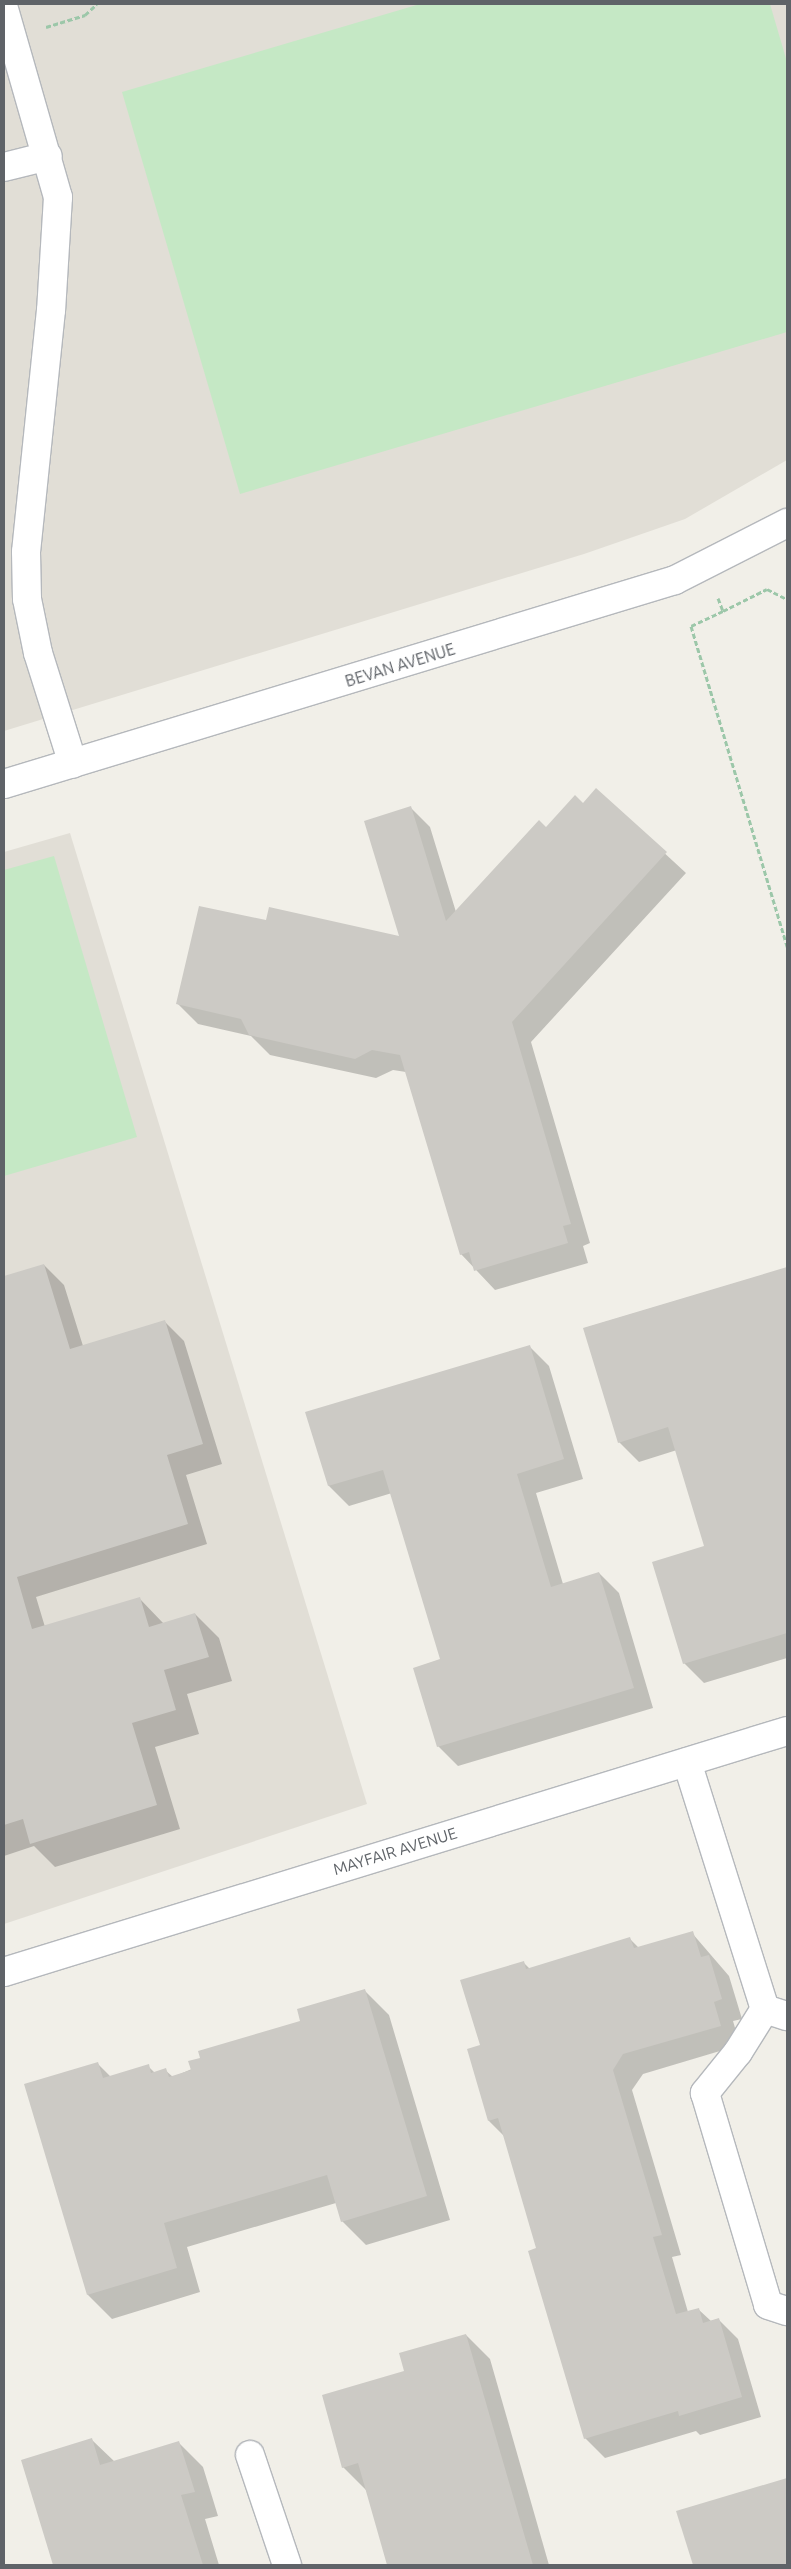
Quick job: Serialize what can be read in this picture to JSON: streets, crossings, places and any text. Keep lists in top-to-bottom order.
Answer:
{
  "streets": {
    "street": ["BEVAN AVENUE", "MAYFAIR AVENUE"]
  }
}
